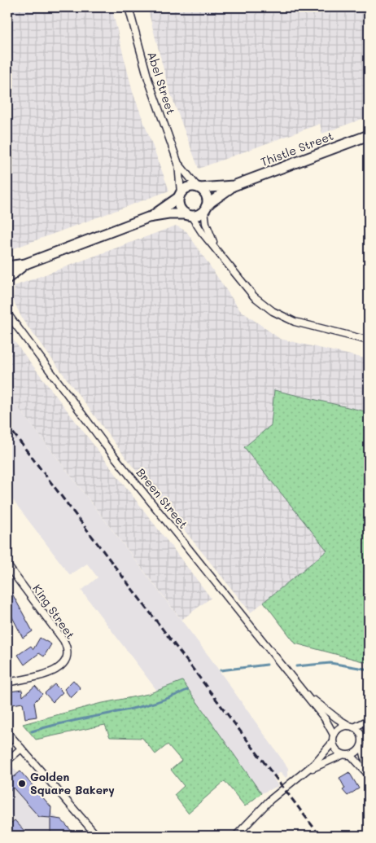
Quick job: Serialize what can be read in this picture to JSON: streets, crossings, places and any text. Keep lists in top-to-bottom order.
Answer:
{
  "streets": {
    "street": [
      "Abel Street",
      "Thistle Street",
      "Breen Street",
      "King Street"
    ]
  },
  "crossings": [
    ["Abel Street", "Thistle Street"]
  ],
  "places": ["Golden Square Bakery"]
}
